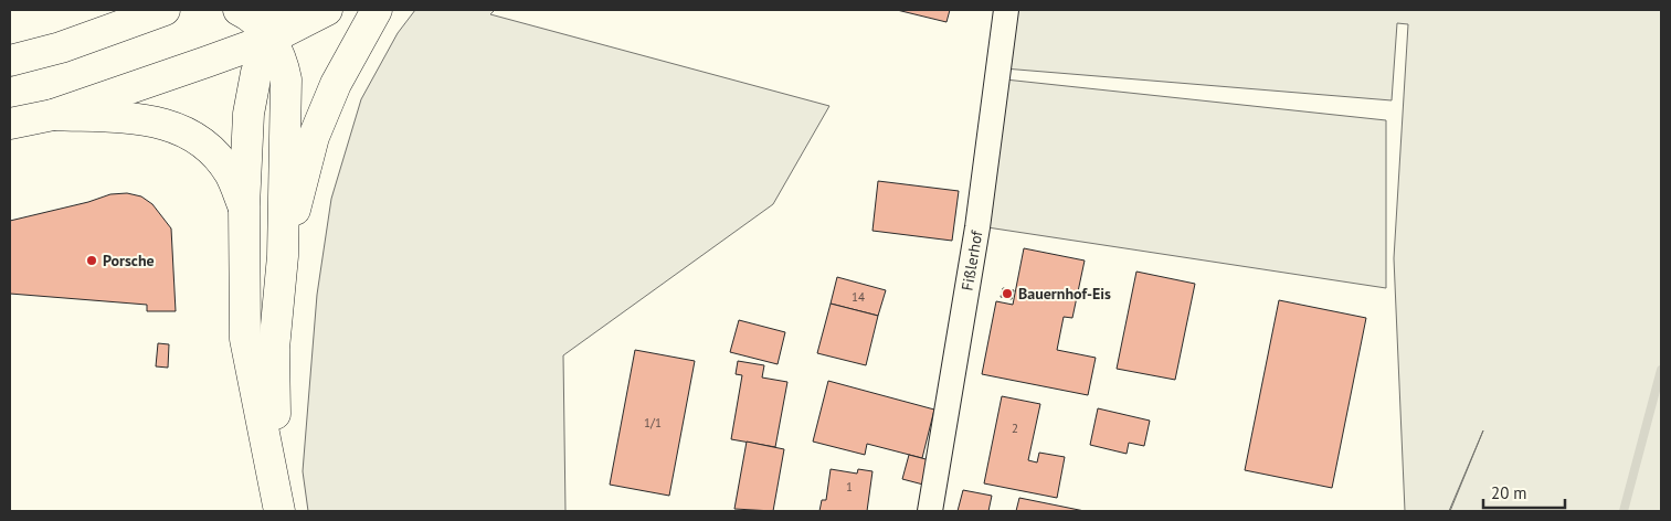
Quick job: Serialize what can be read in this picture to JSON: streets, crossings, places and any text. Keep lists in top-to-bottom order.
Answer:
{
  "streets": {
    "street": ["Fißlerhof"]
  },
  "places": ["Porsche", "Bauernhof-Eis"],
  "house_numbers": [
    "14",
    "1/1",
    "2",
    "1"
  ],
  "scale_bar": "20 m"
}
